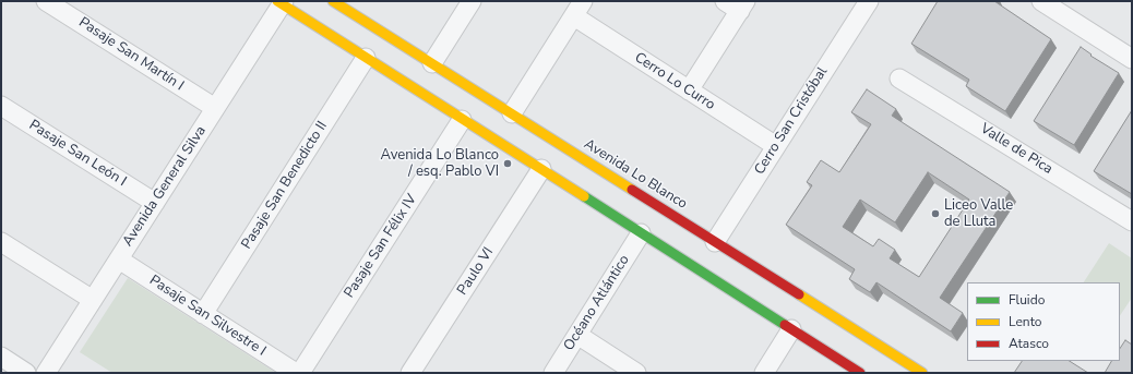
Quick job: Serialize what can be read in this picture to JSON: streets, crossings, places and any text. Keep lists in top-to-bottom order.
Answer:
{
  "streets": {
    "main road": ["Avenida Lo Blanco"],
    "street": [
      "Pasaje San Martín I",
      "Cerro Lo Curro",
      "Cerro San Cristóbal",
      "Valle de Pica",
      "Pasaje San León I",
      "Pasaje San Benedicto II",
      "Avenida General Silva",
      "Pasaje San Félix IV",
      "Paulo VI",
      "Océano Atlántico",
      "Pasaje San Silvestre I"
    ]
  },
  "crossings": [
    ["Pasaje San Martín I", "Avenida General Silva"],
    ["Cerro Lo Curro", "Cerro San Cristóbal"],
    ["Cerro San Cristóbal", "Avenida Lo Blanco"],
    ["Pasaje San León I", "Avenida General Silva"],
    ["Pasaje San Benedicto II", "Pasaje San Silvestre I"],
    ["Avenida General Silva", "Pasaje San Silvestre I"]
  ],
  "places": ["Avenida Lo Blanco / esq. Pablo VI", "Liceo Valle de Lluta"],
  "legend": ["Fluido", "Lento", "Atasco"]
}
